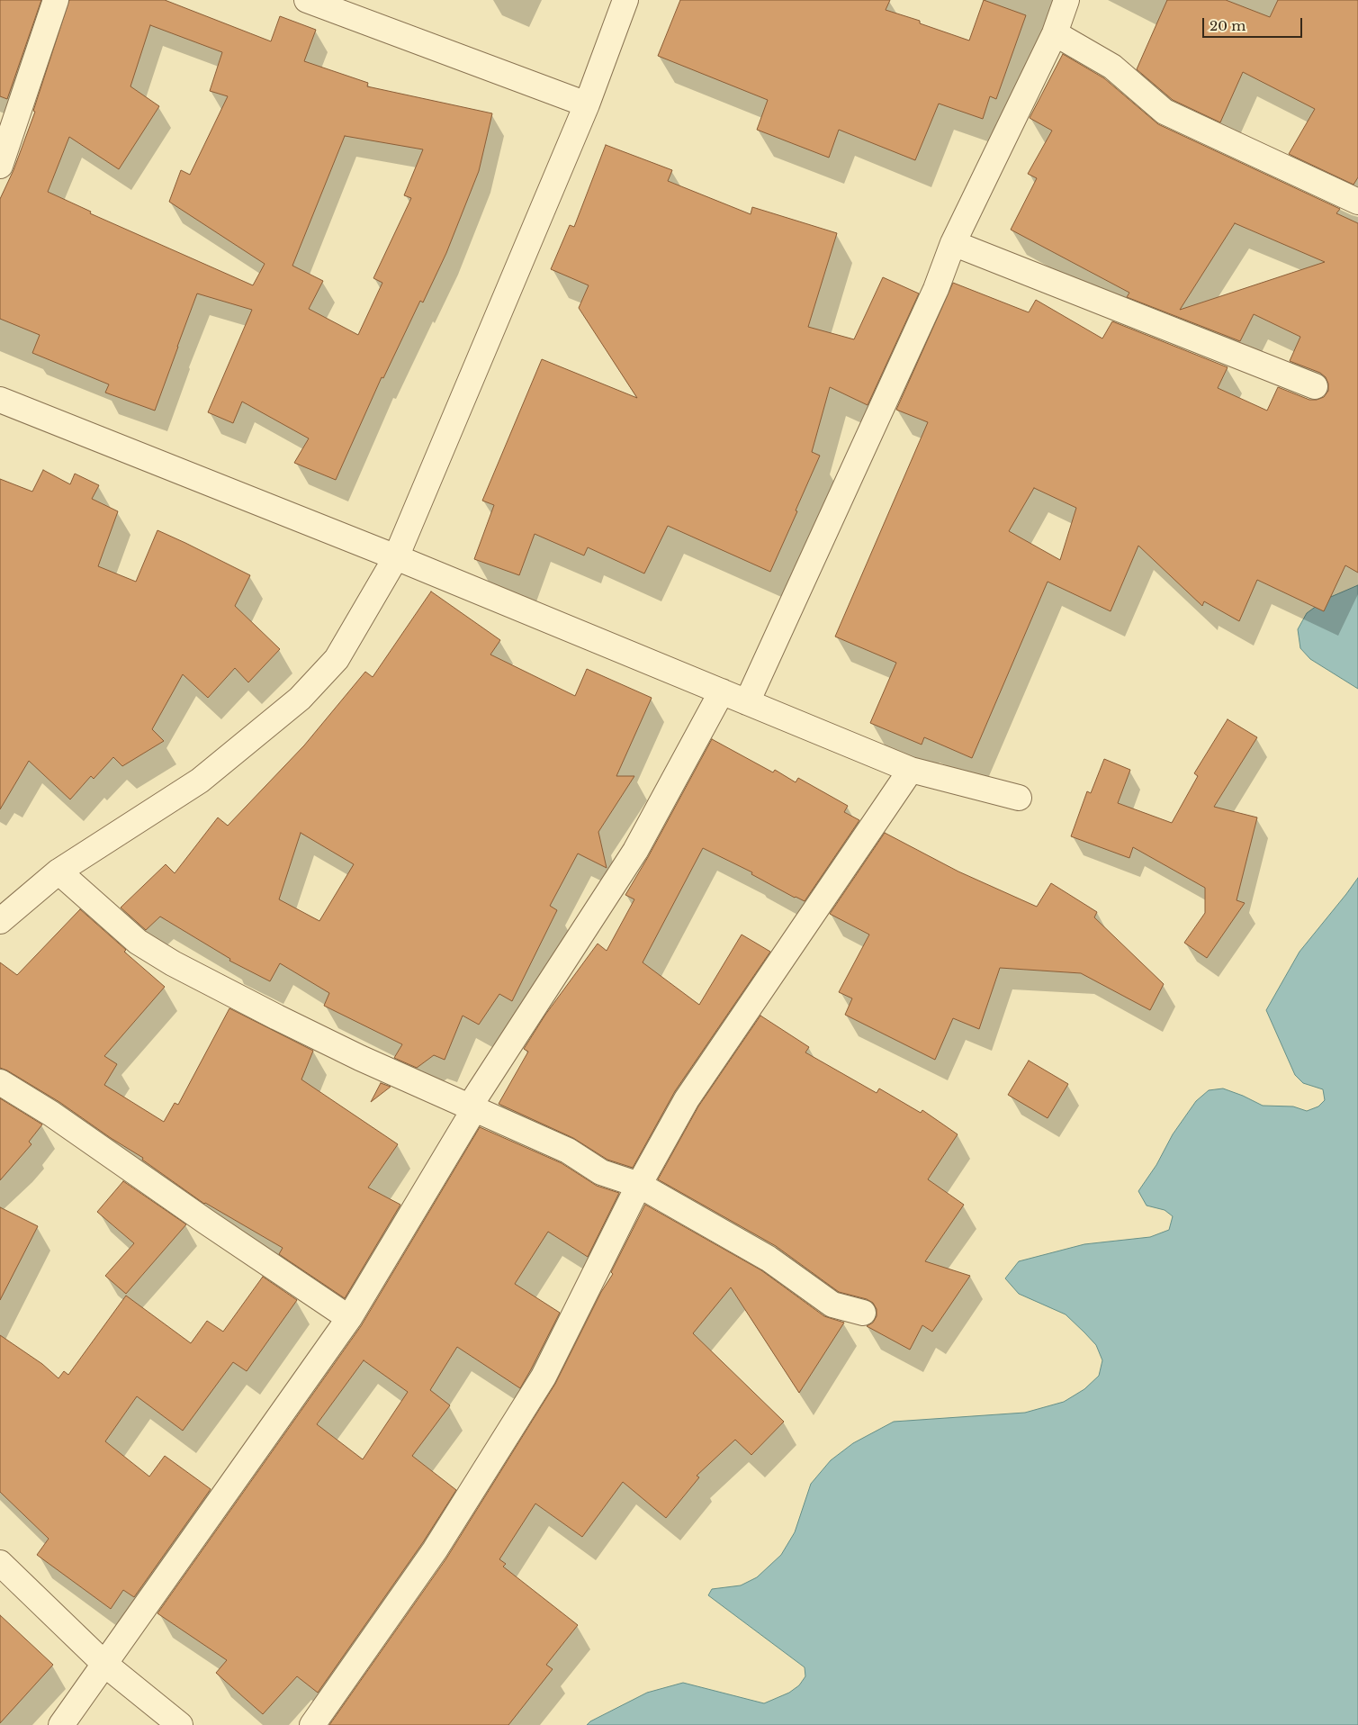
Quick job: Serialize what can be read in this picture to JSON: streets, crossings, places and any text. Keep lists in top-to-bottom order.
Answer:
{
  "scale_bar": "20 m"
}
